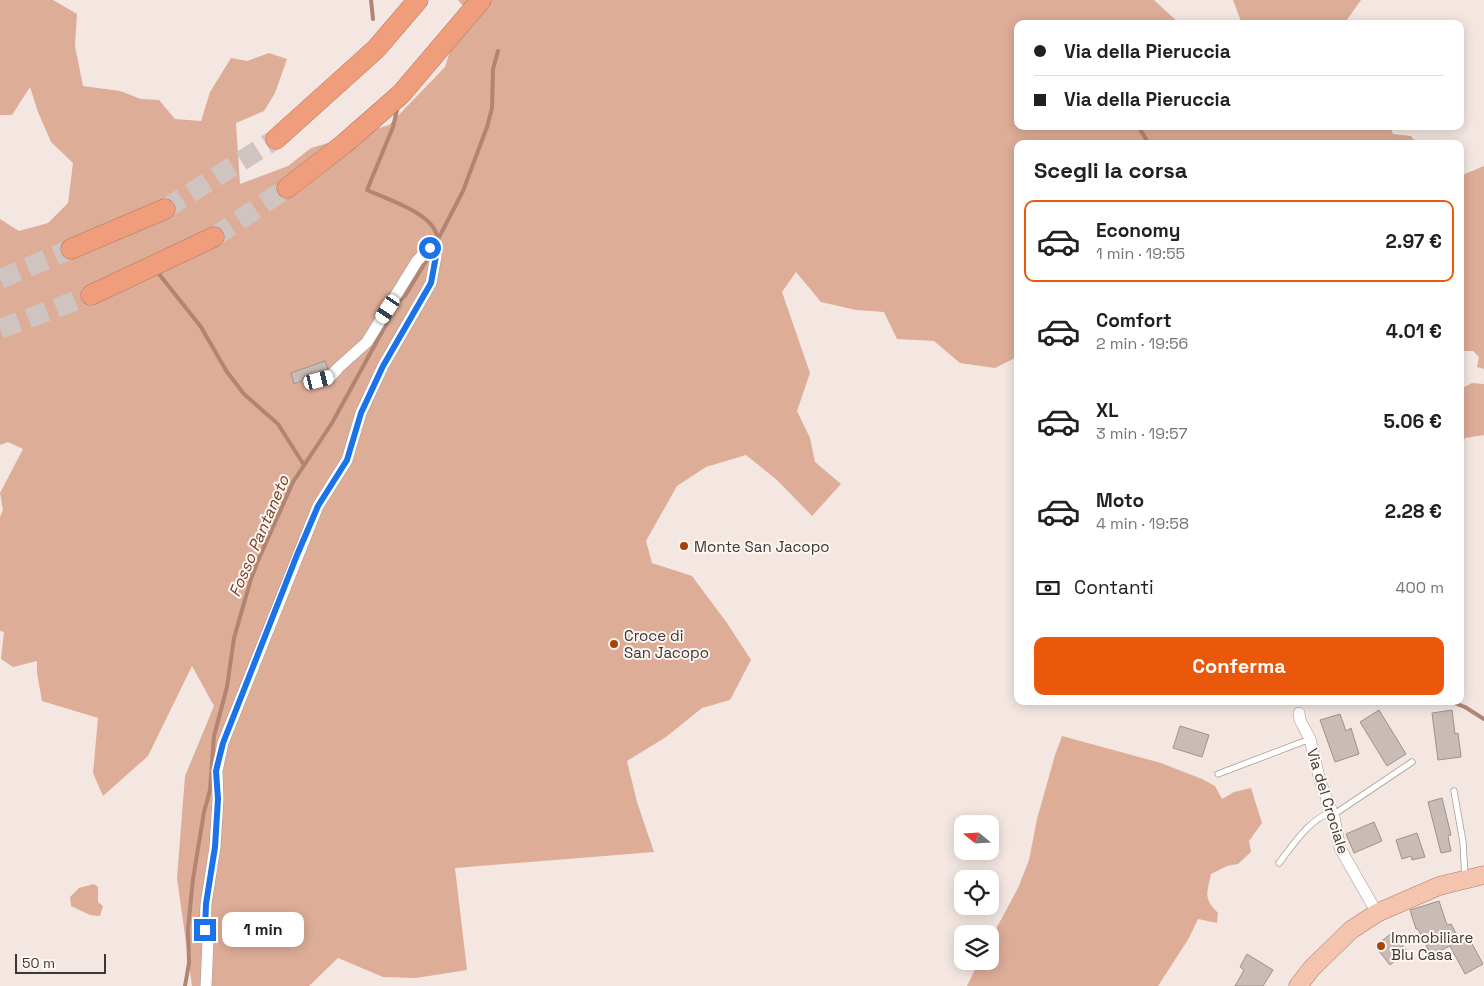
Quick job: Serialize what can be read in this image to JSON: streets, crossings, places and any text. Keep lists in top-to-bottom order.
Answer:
{
  "streets": {
    "street": ["Via del Crociale"]
  },
  "water": ["Fosso Pantaneto"],
  "places": ["Monte San Jacopo", "Croce di San Jacopo", "Immobiliare Blu Casa"],
  "scale_bar": "50 m",
  "north": "left",
  "page": {
    "banner": ["Via della Pieruccia", "Via della Pieruccia"],
    "heading": "Scegli la corsa",
    "list": [
      {
        "name": "Economy",
        "note": "1 min · 19:55",
        "value": "2.97 €"
      },
      {
        "name": "Comfort",
        "note": "2 min · 19:56",
        "value": "4.01 €"
      },
      {
        "name": "XL",
        "note": "3 min · 19:57",
        "value": "5.06 €"
      },
      {
        "name": "Moto",
        "note": "4 min · 19:58",
        "value": "2.28 €"
      }
    ],
    "pay": ["Contanti", "400 m"],
    "buttons": "Conferma",
    "bubble": "1 min",
    "scale": "50 m"
  }
}
